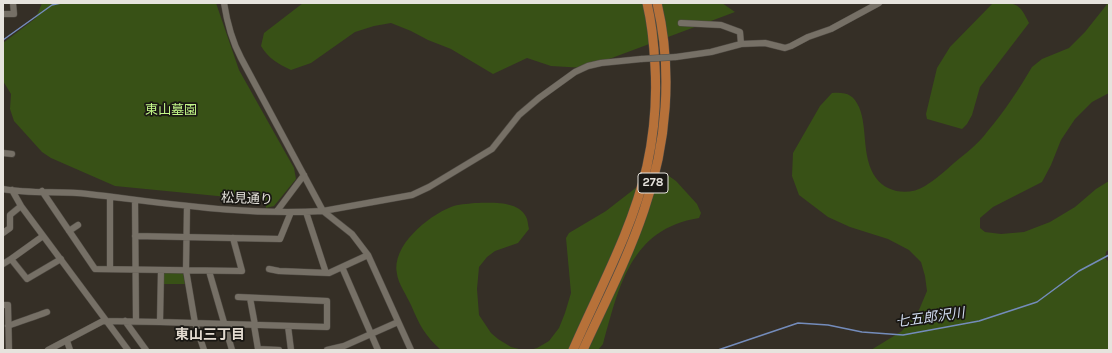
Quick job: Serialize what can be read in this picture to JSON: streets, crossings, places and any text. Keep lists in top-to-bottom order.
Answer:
{
  "streets": {
    "highway": ["278"],
    "street": ["松見通り"]
  },
  "districts": ["東山三丁目"],
  "water": ["七五郎沢川"],
  "parks": ["東山墓園"]
}
